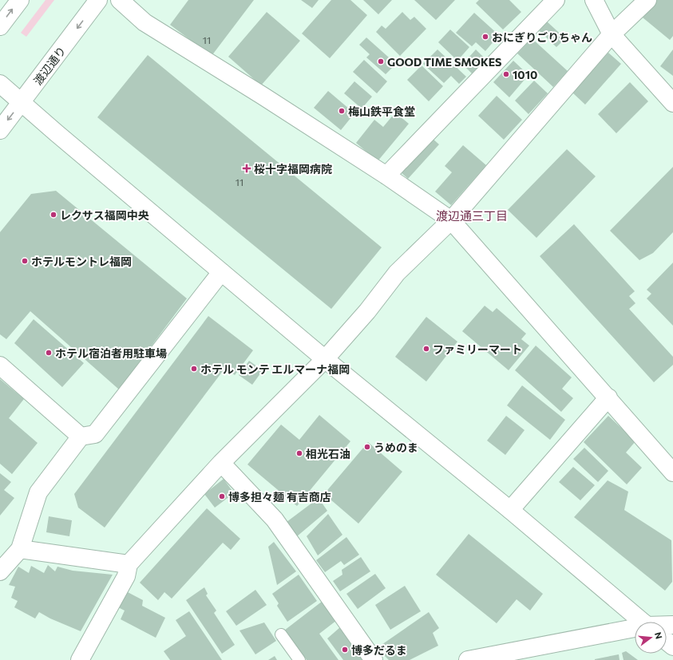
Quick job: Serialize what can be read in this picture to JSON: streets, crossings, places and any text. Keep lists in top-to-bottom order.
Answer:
{
  "streets": {
    "street": ["渡辺通り"]
  },
  "one_way": ["渡辺通り"],
  "districts": ["渡辺通三丁目"],
  "places": {
    "other": [
      "おにぎりごりちゃん",
      "GOOD TIME SMOKES",
      "1010",
      "梅山鉄平食堂",
      "レクサス福岡中央",
      "ホテルモントレ福岡",
      "ファミリーマート",
      "ホテル宿泊者用駐車場",
      "ホテル モンテ エルマーナ福岡",
      "うめのま",
      "相光石油",
      "博多担々麺 有吉商店",
      "博多だるま"
    ],
    "health": ["桜十字福岡病院"]
  },
  "house_numbers": ["11", "11"],
  "north": "right"
}
